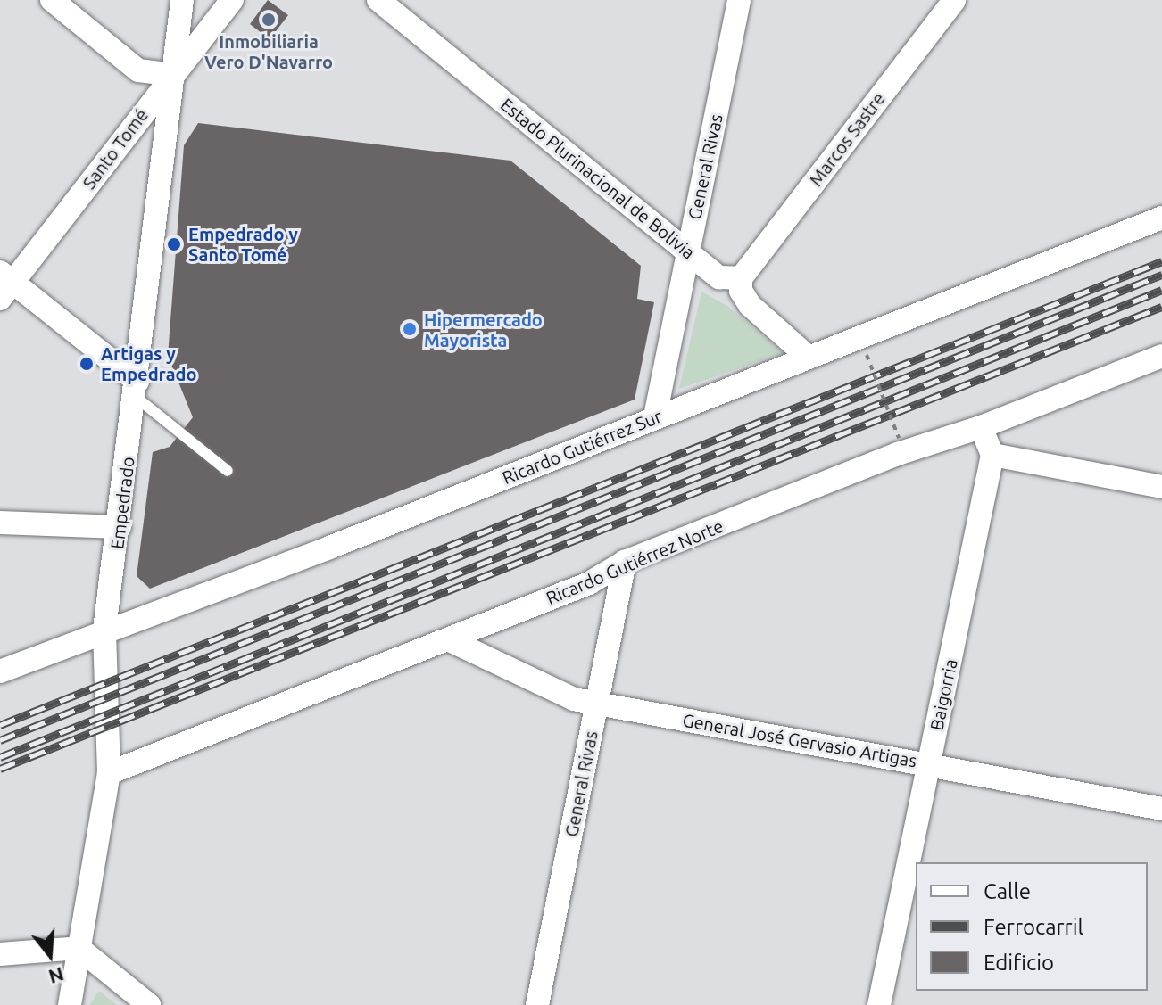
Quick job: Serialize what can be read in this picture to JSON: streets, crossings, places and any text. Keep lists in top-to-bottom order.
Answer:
{
  "streets": {
    "street": [
      "Marcos Sastre",
      "Santo Tomé",
      "General Rivas",
      "Estado Plurinacional de Bolivia",
      "Ricardo Gutiérrez Sur",
      "Empedrado",
      "Ricardo Gutiérrez Norte",
      "Baigorria",
      "General José Gervasio Artigas"
    ]
  },
  "crossings": [
    ["Marcos Sastre", "Estado Plurinacional de Bolivia"],
    ["Santo Tomé", "Empedrado"],
    ["General Rivas", "Estado Plurinacional de Bolivia"],
    ["General Rivas", "Ricardo Gutiérrez Sur"],
    ["General Rivas", "Ricardo Gutiérrez Norte"],
    ["General Rivas", "General José Gervasio Artigas"],
    ["Ricardo Gutiérrez Sur", "Empedrado"],
    ["Empedrado", "Ricardo Gutiérrez Norte"],
    ["Ricardo Gutiérrez Norte", "General José Gervasio Artigas"],
    ["Baigorria", "General José Gervasio Artigas"]
  ],
  "places": [
    "Inmobiliaria Vero D'Navarro",
    "Empedrado y Santo Tomé",
    "Hipermercado Mayorista",
    "Artigas y Empedrado"
  ],
  "legend": ["Calle", "Ferrocarril", "Edificio"],
  "north": "bottom"
}
